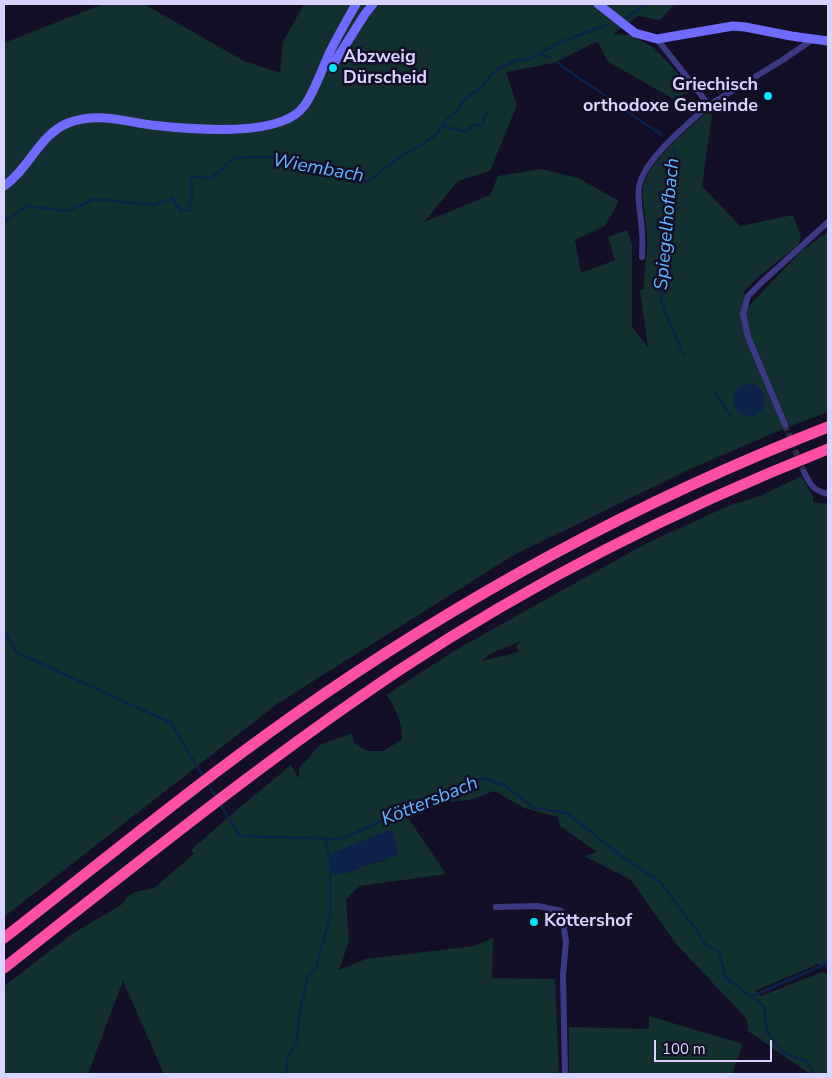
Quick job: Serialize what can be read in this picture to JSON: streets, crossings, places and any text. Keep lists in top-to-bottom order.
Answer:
{
  "water": ["Wiembach", "Spiegelhofbach", "Köttersbach"],
  "places": ["Abzweig Dürscheid", "Griechisch orthodoxe Gemeinde", "Köttershof"],
  "scale_bar": "100 m"
}
